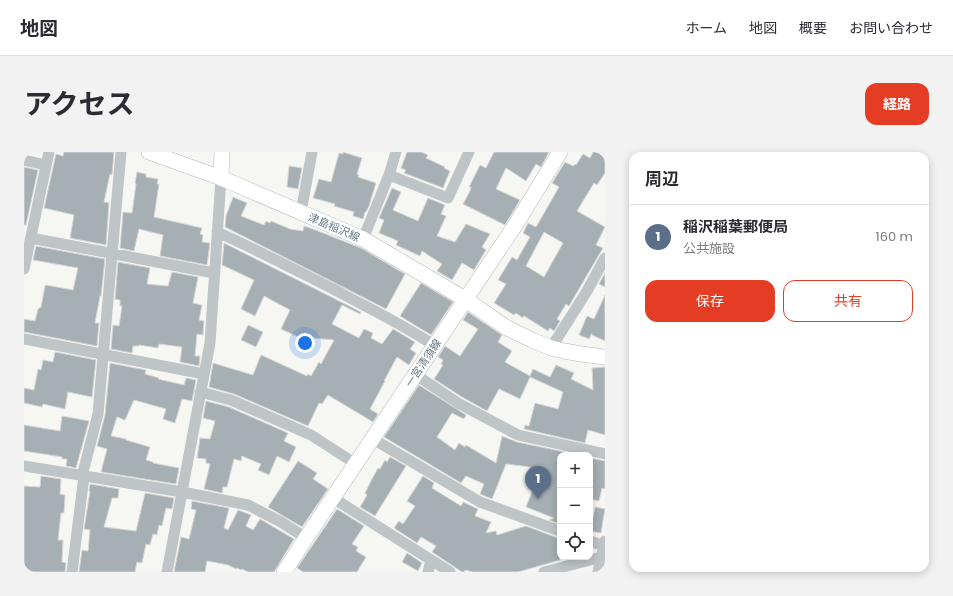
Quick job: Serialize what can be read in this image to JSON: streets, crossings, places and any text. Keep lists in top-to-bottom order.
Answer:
{
  "streets": {
    "main road": ["津島稲沢線", "一宮清須線"]
  },
  "crossings": [
    ["津島稲沢線", "一宮清須線"]
  ],
  "page": {
    "header": "地図",
    "nav": [
      "ホーム",
      "地図",
      "概要",
      "お問い合わせ"
    ],
    "title": "アクセス",
    "buttons": [
      "経路",
      ["保存", "共有"]
    ],
    "heading": "周辺",
    "list": [
      {
        "mark": "1",
        "name": "稲沢稲葉郵便局",
        "note": "公共施設",
        "value": "160 m"
      }
    ],
    "map_buttons": ["+", "−"],
    "pins": "1"
  }
}
